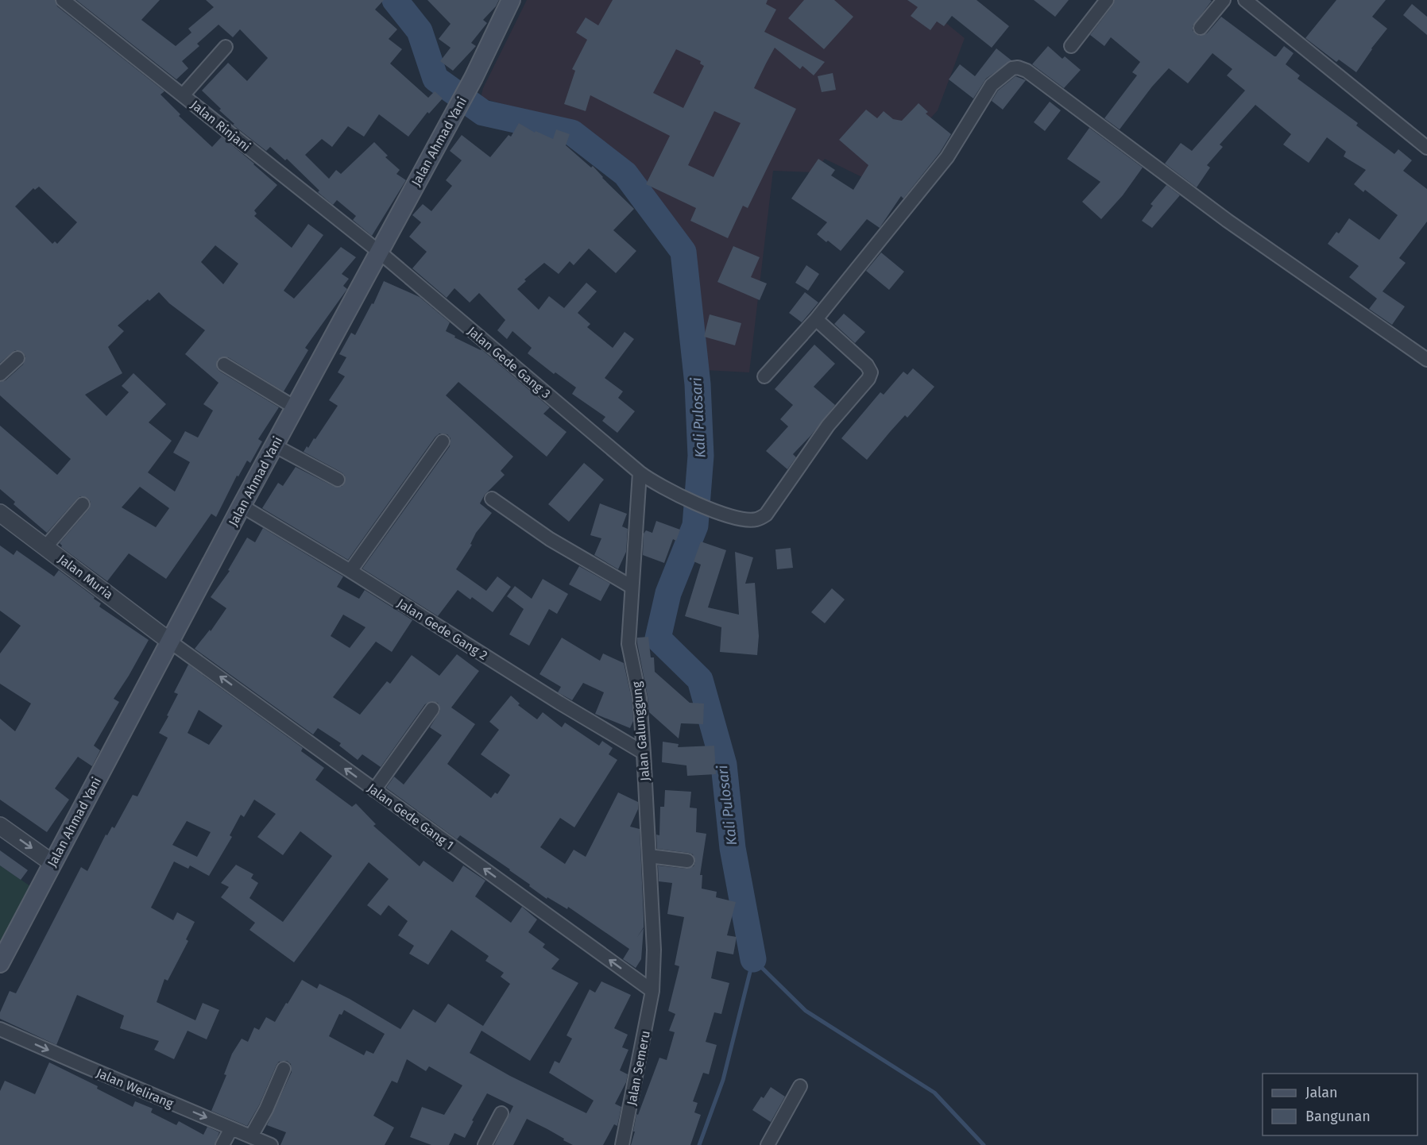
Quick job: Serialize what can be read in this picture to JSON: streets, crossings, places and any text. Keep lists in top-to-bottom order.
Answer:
{
  "streets": {
    "main road": ["Jalan Ahmad Yani"],
    "street": [
      "Jalan Rinjani",
      "Jalan Gede Gang 3",
      "Jalan Muria",
      "Jalan Gede Gang 2",
      "Jalan Galunggung",
      "Jalan Gede Gang 1",
      "Jalan Semeru",
      "Jalan Welirang"
    ]
  },
  "crossings": [
    ["Jalan Rinjani", "Jalan Ahmad Yani"],
    ["Jalan Rinjani", "Jalan Gede Gang 3"],
    ["Jalan Ahmad Yani", "Jalan Gede Gang 3"],
    ["Jalan Ahmad Yani", "Jalan Muria"],
    ["Jalan Ahmad Yani", "Jalan Gede Gang 2"],
    ["Jalan Ahmad Yani", "Jalan Gede Gang 1"],
    ["Jalan Gede Gang 3", "Jalan Galunggung"],
    ["Jalan Muria", "Jalan Gede Gang 1"],
    ["Jalan Gede Gang 2", "Jalan Galunggung"],
    ["Jalan Galunggung", "Jalan Gede Gang 1"],
    ["Jalan Galunggung", "Jalan Semeru"],
    ["Jalan Gede Gang 1", "Jalan Semeru"]
  ],
  "one_way": ["Jalan Gede Gang 1", "Jalan Welirang"],
  "water": ["Kali Pulosari"],
  "legend": ["Jalan", "Bangunan"]
}
